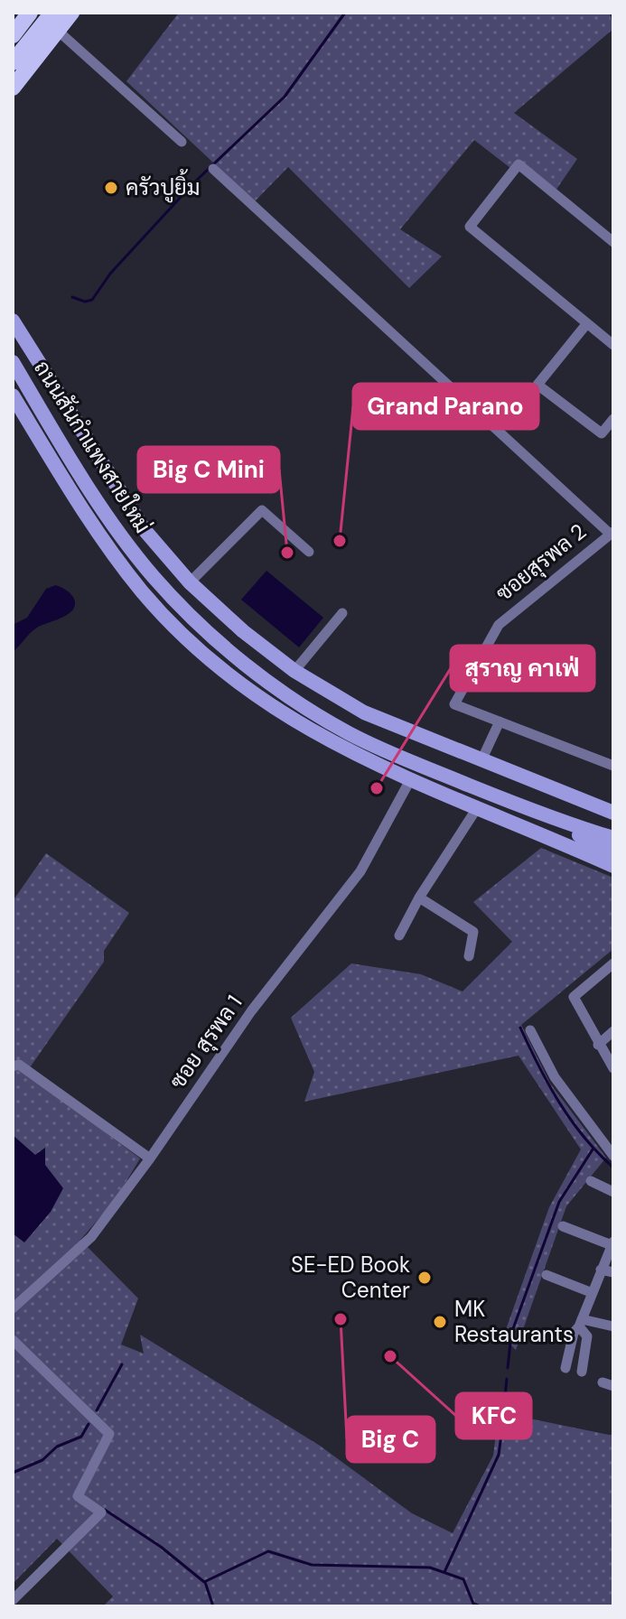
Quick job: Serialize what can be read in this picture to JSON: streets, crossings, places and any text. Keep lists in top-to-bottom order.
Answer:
{
  "streets": {
    "main road": ["ถนนสันกำแพงสายใหม่"],
    "street": ["ซอยสุรพล 2", "ซอย สุรพล 1"]
  },
  "places": [
    "ครัวปูยิ้ม",
    "Grand Parano",
    "Big C Mini",
    "สุราญ คาเฟ่",
    "SE-ED Book Center",
    "Big C",
    "MK Restaurants",
    "KFC"
  ]
}
